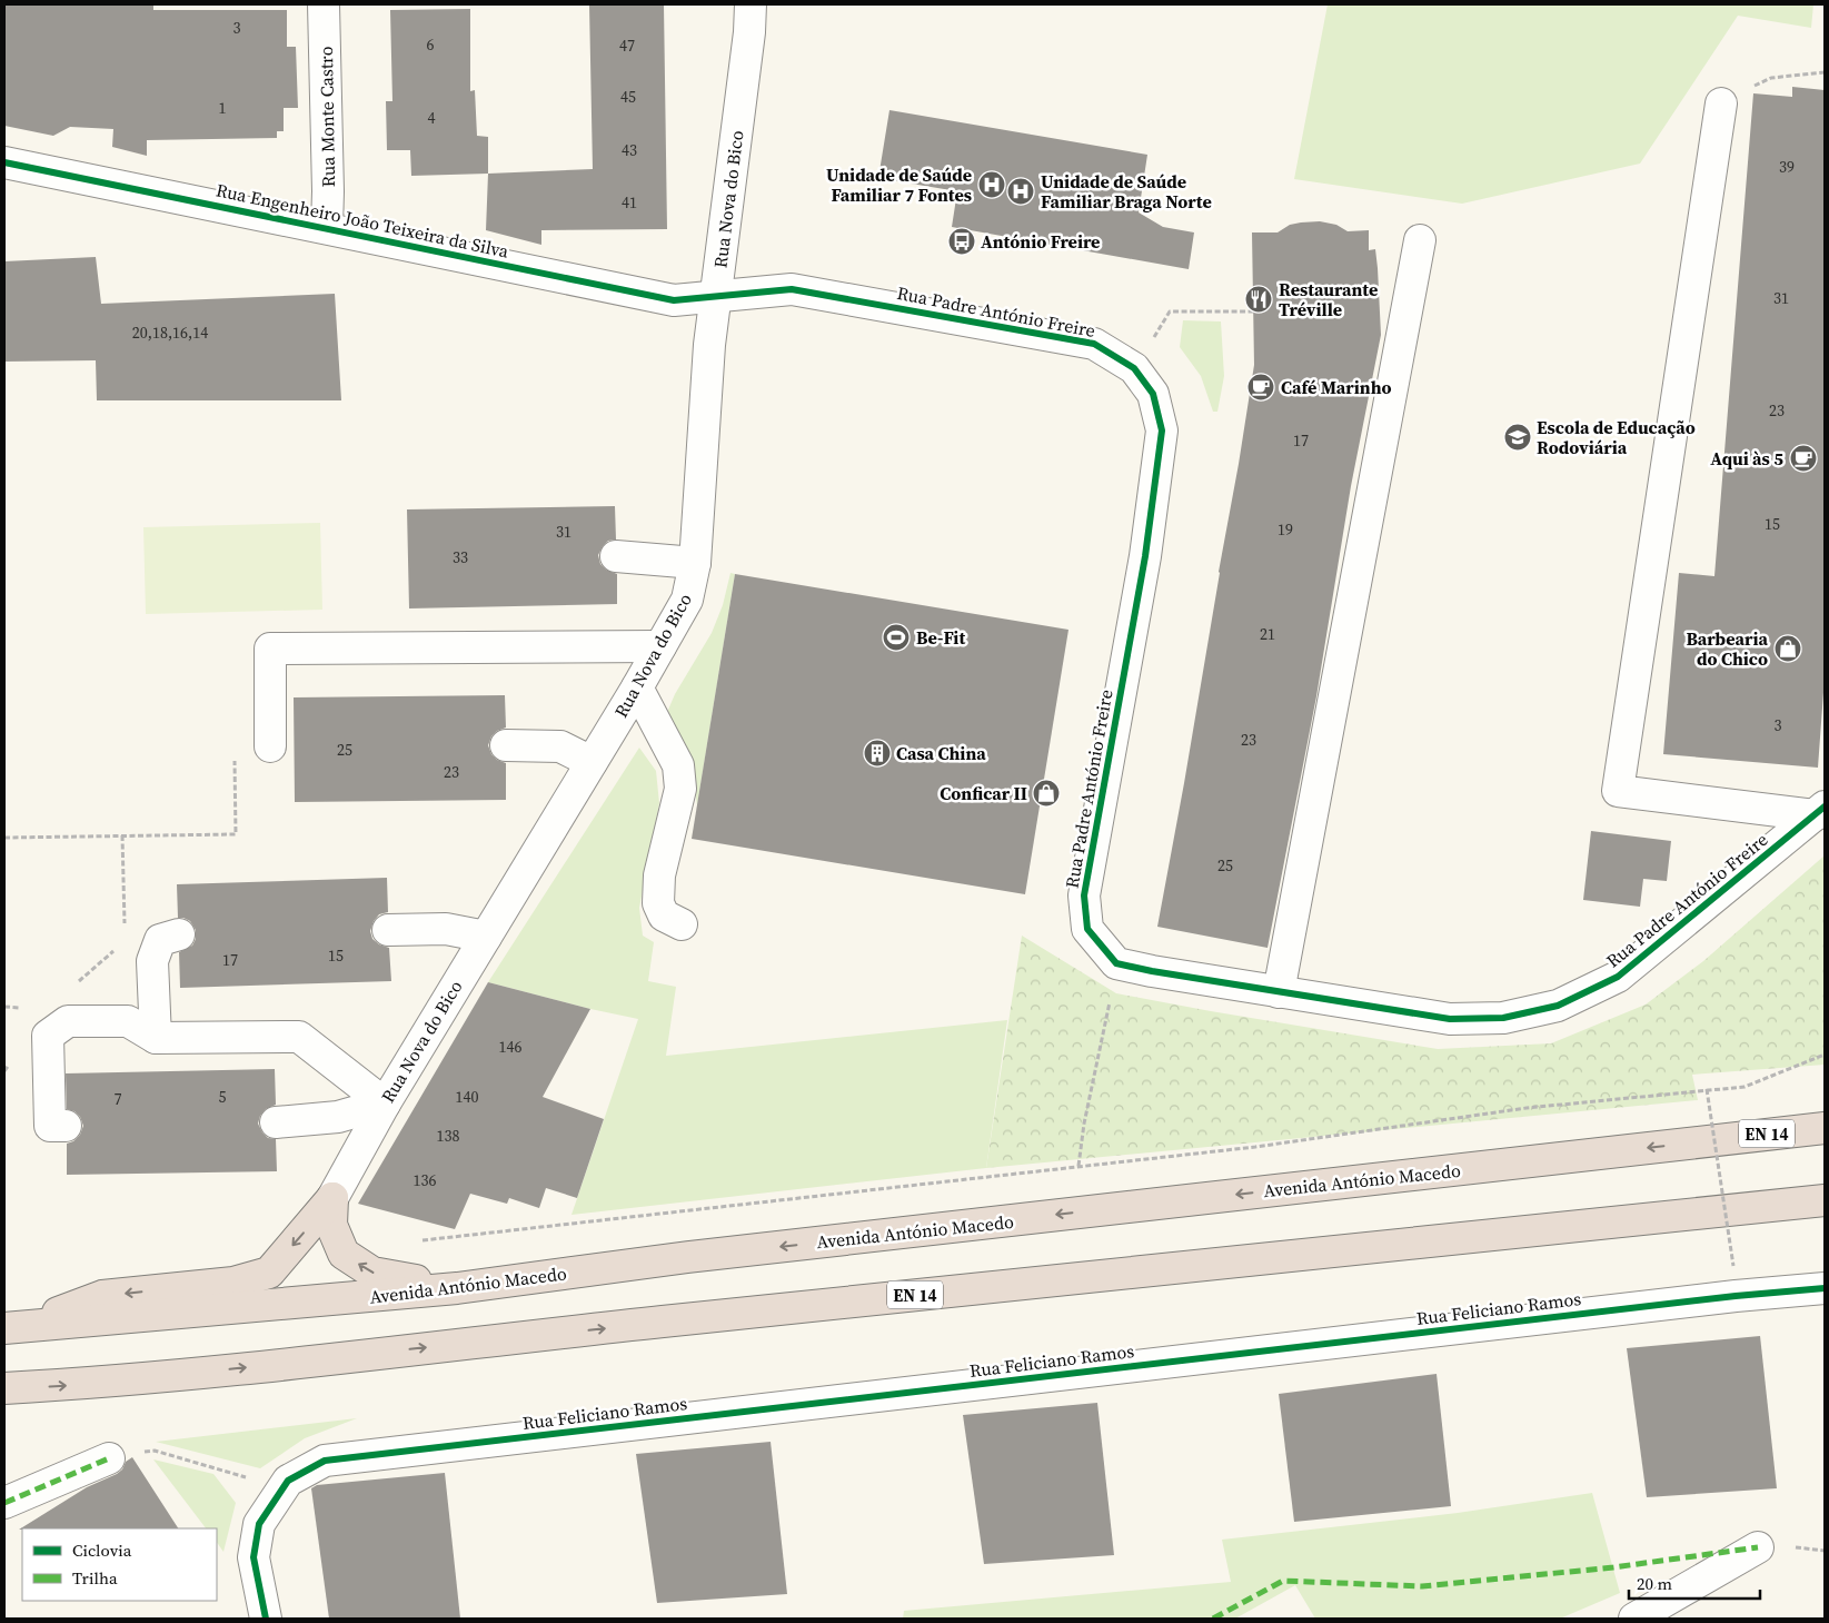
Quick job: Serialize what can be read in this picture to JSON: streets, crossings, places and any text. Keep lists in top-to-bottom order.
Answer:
{
  "streets": {
    "highway": ["EN 14", "Avenida António Macedo"],
    "street": [
      "Rua Monte Castro",
      "Rua Nova do Bico",
      "Rua Engenheiro João Teixeira da Silva",
      "Rua Padre António Freire",
      "Rua Feliciano Ramos"
    ]
  },
  "crossings": [
    ["Rua Monte Castro", "Rua Engenheiro João Teixeira da Silva"],
    ["Rua Nova do Bico", "Rua Engenheiro João Teixeira da Silva"],
    ["Rua Nova do Bico", "Rua Padre António Freire"],
    ["Rua Engenheiro João Teixeira da Silva", "Rua Padre António Freire"]
  ],
  "places": {
    "hospital": ["Unidade de Saúde Familiar 7 Fontes", "Unidade de Saúde Familiar Braga Norte"],
    "bus stop": ["António Freire"],
    "restaurant": ["Restaurante Tréville"],
    "cafe": ["Café Marinho", "Aqui às 5"],
    "school or university": ["Escola de Educação Rodoviária"],
    "sports": ["Be-Fit"],
    "shop": ["Barbearia do Chico", "Conficar II"],
    "building": ["Casa China"]
  },
  "house_numbers": [
    "3",
    "6",
    "47",
    "45",
    "1",
    "4",
    "43",
    "39",
    "41",
    "31",
    "20,18,16,14",
    "23",
    "17",
    "15",
    "19",
    "31",
    "33",
    "21",
    "3",
    "23",
    "25",
    "23",
    "25",
    "15",
    "17",
    "146",
    "5",
    "140",
    "7",
    "138",
    "136"
  ],
  "legend": ["Ciclovia", "Trilha"],
  "scale_bar": "20 m"
}
